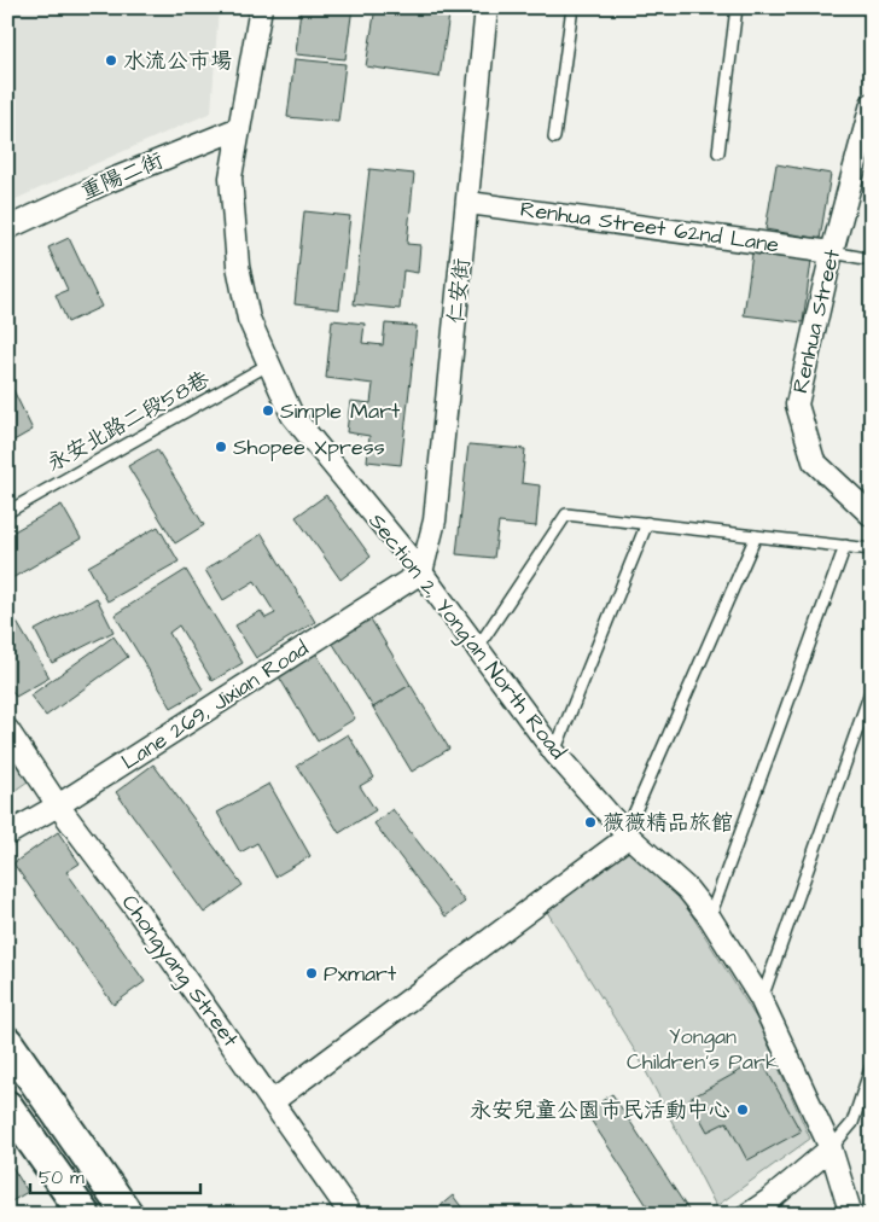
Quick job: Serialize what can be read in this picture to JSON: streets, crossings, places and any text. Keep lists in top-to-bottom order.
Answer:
{
  "streets": {
    "street": [
      "重陽二街",
      "Renhua Street 62nd Lane",
      "仁安街",
      "Renhua Street",
      "Section 2, Yong'an North Road",
      "Lane 269, Jixian Road",
      "Chongyang Street"
    ],
    "lane": ["永安北路二段58巷"]
  },
  "crossings": [
    ["重陽二街", "Section 2, Yong'an North Road"],
    ["Renhua Street 62nd Lane", "仁安街"],
    ["Renhua Street 62nd Lane", "Renhua Street"],
    ["仁安街", "Section 2, Yong'an North Road"],
    ["仁安街", "Lane 269, Jixian Road"],
    ["永安北路二段58巷", "Section 2, Yong'an North Road"],
    ["Section 2, Yong'an North Road", "Lane 269, Jixian Road"],
    ["Lane 269, Jixian Road", "Chongyang Street"]
  ],
  "parks": ["Yongan Children's Park"],
  "places": [
    "水流公市場",
    "Simple Mart",
    "Shopee Xpress",
    "薇薇精品旅館",
    "Pxmart",
    "永安兒童公園市民活動中心"
  ],
  "scale_bar": "50 m"
}
